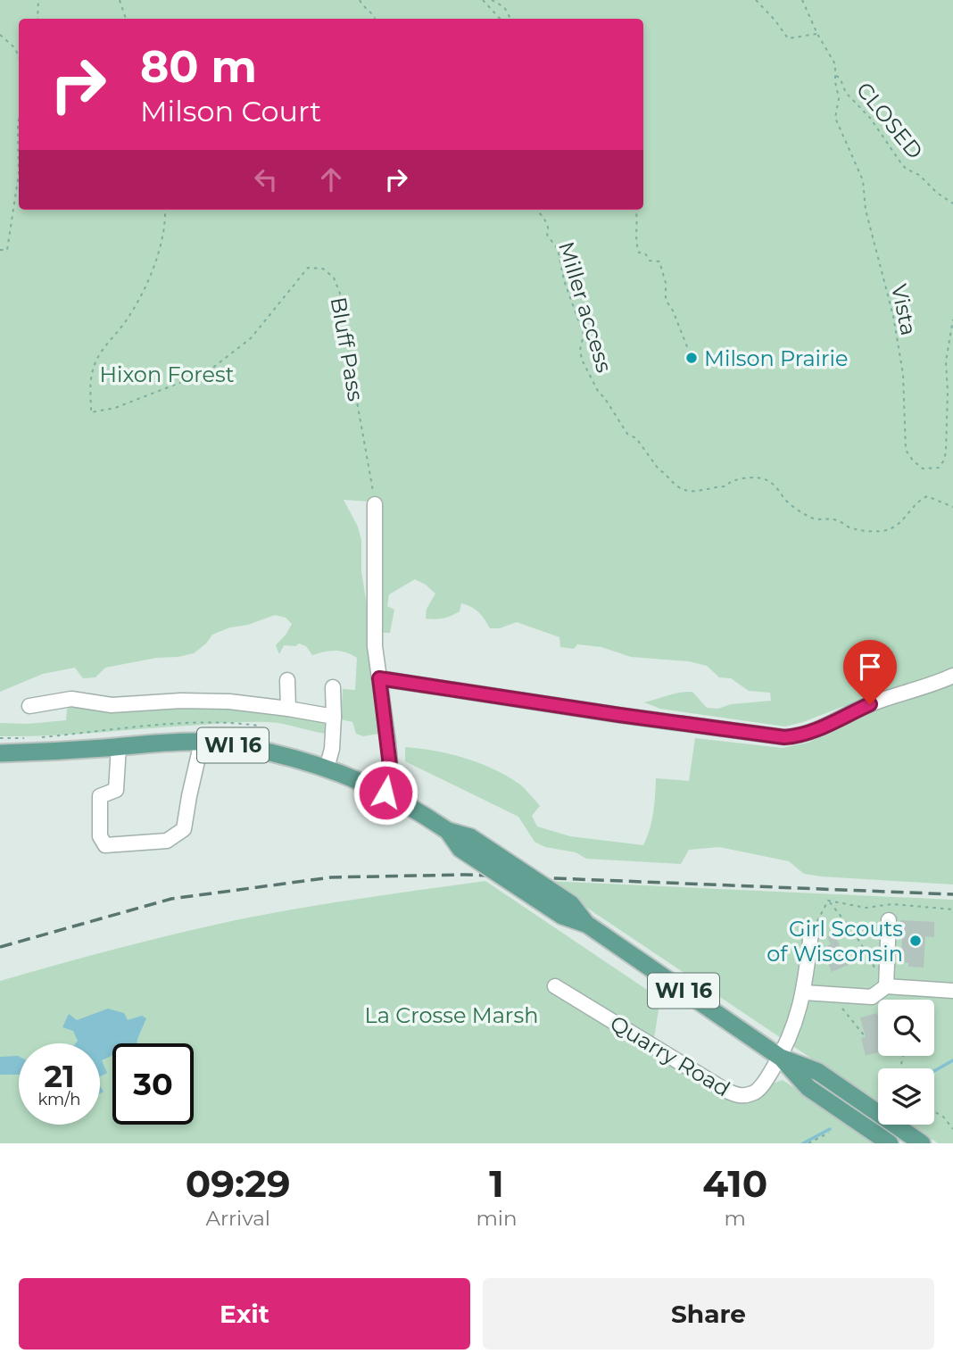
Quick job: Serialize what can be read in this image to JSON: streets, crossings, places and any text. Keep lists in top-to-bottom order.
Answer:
{
  "streets": {
    "main road": ["WI 16"],
    "street": ["Quarry Road"],
    "path": [
      "CLOSED",
      "Miller access",
      "Vista",
      "Bluff Pass"
    ]
  },
  "crossings": [
    ["CLOSED", "Vista"],
    ["WI 16", "Quarry Road"]
  ],
  "parks": ["Hixon Forest", "La Crosse Marsh"],
  "places": ["Milson Prairie", "Girl Scouts of Wisconsin"],
  "page": {
    "turn": ["80 m", "Milson Court"],
    "speed": "21 km/h",
    "limit": "30",
    "eta": [
      "09:29",
      "Arrival",
      "1",
      "min",
      "410",
      "m"
    ],
    "buttons": ["Exit", "Share"]
  }
}
